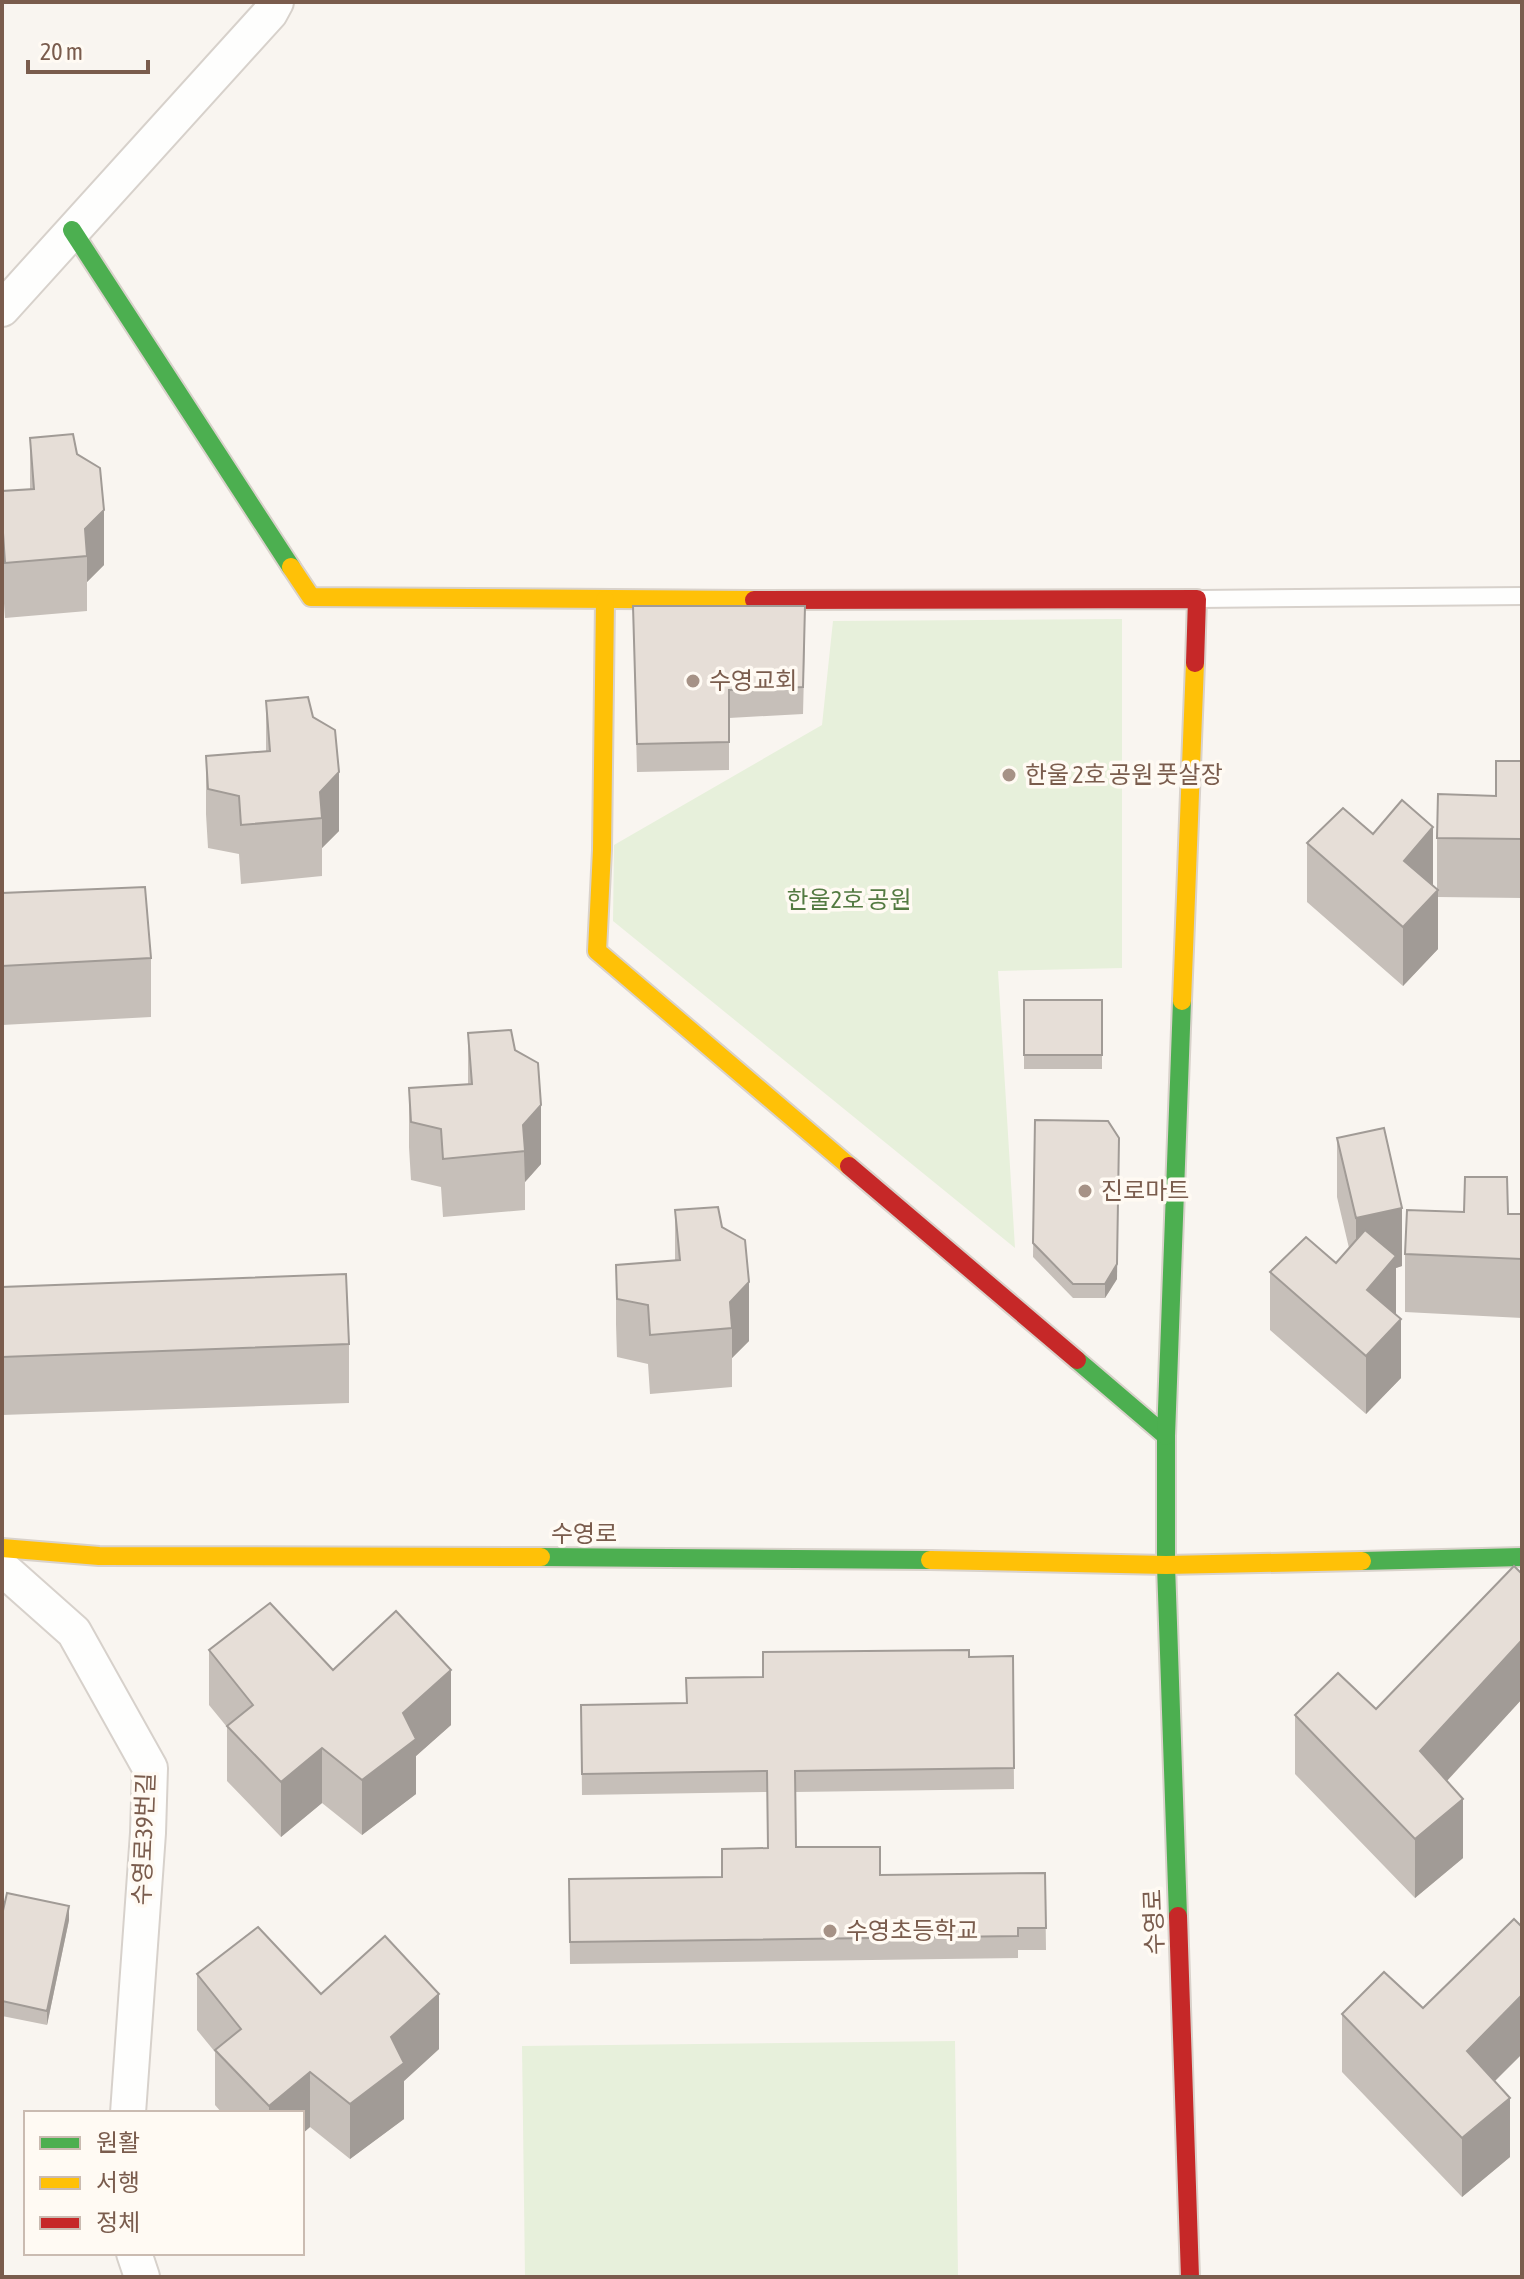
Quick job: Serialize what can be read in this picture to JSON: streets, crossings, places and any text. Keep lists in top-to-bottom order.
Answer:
{
  "streets": {
    "street": ["수영로", "수영로39번길"]
  },
  "parks": ["한울2호 공원"],
  "places": [
    "수영교회",
    "한울 2호 공원 풋살장",
    "진로마트",
    "수영초등학교"
  ],
  "legend": ["원활", "서행", "정체"],
  "scale_bar": "20 m"
}
